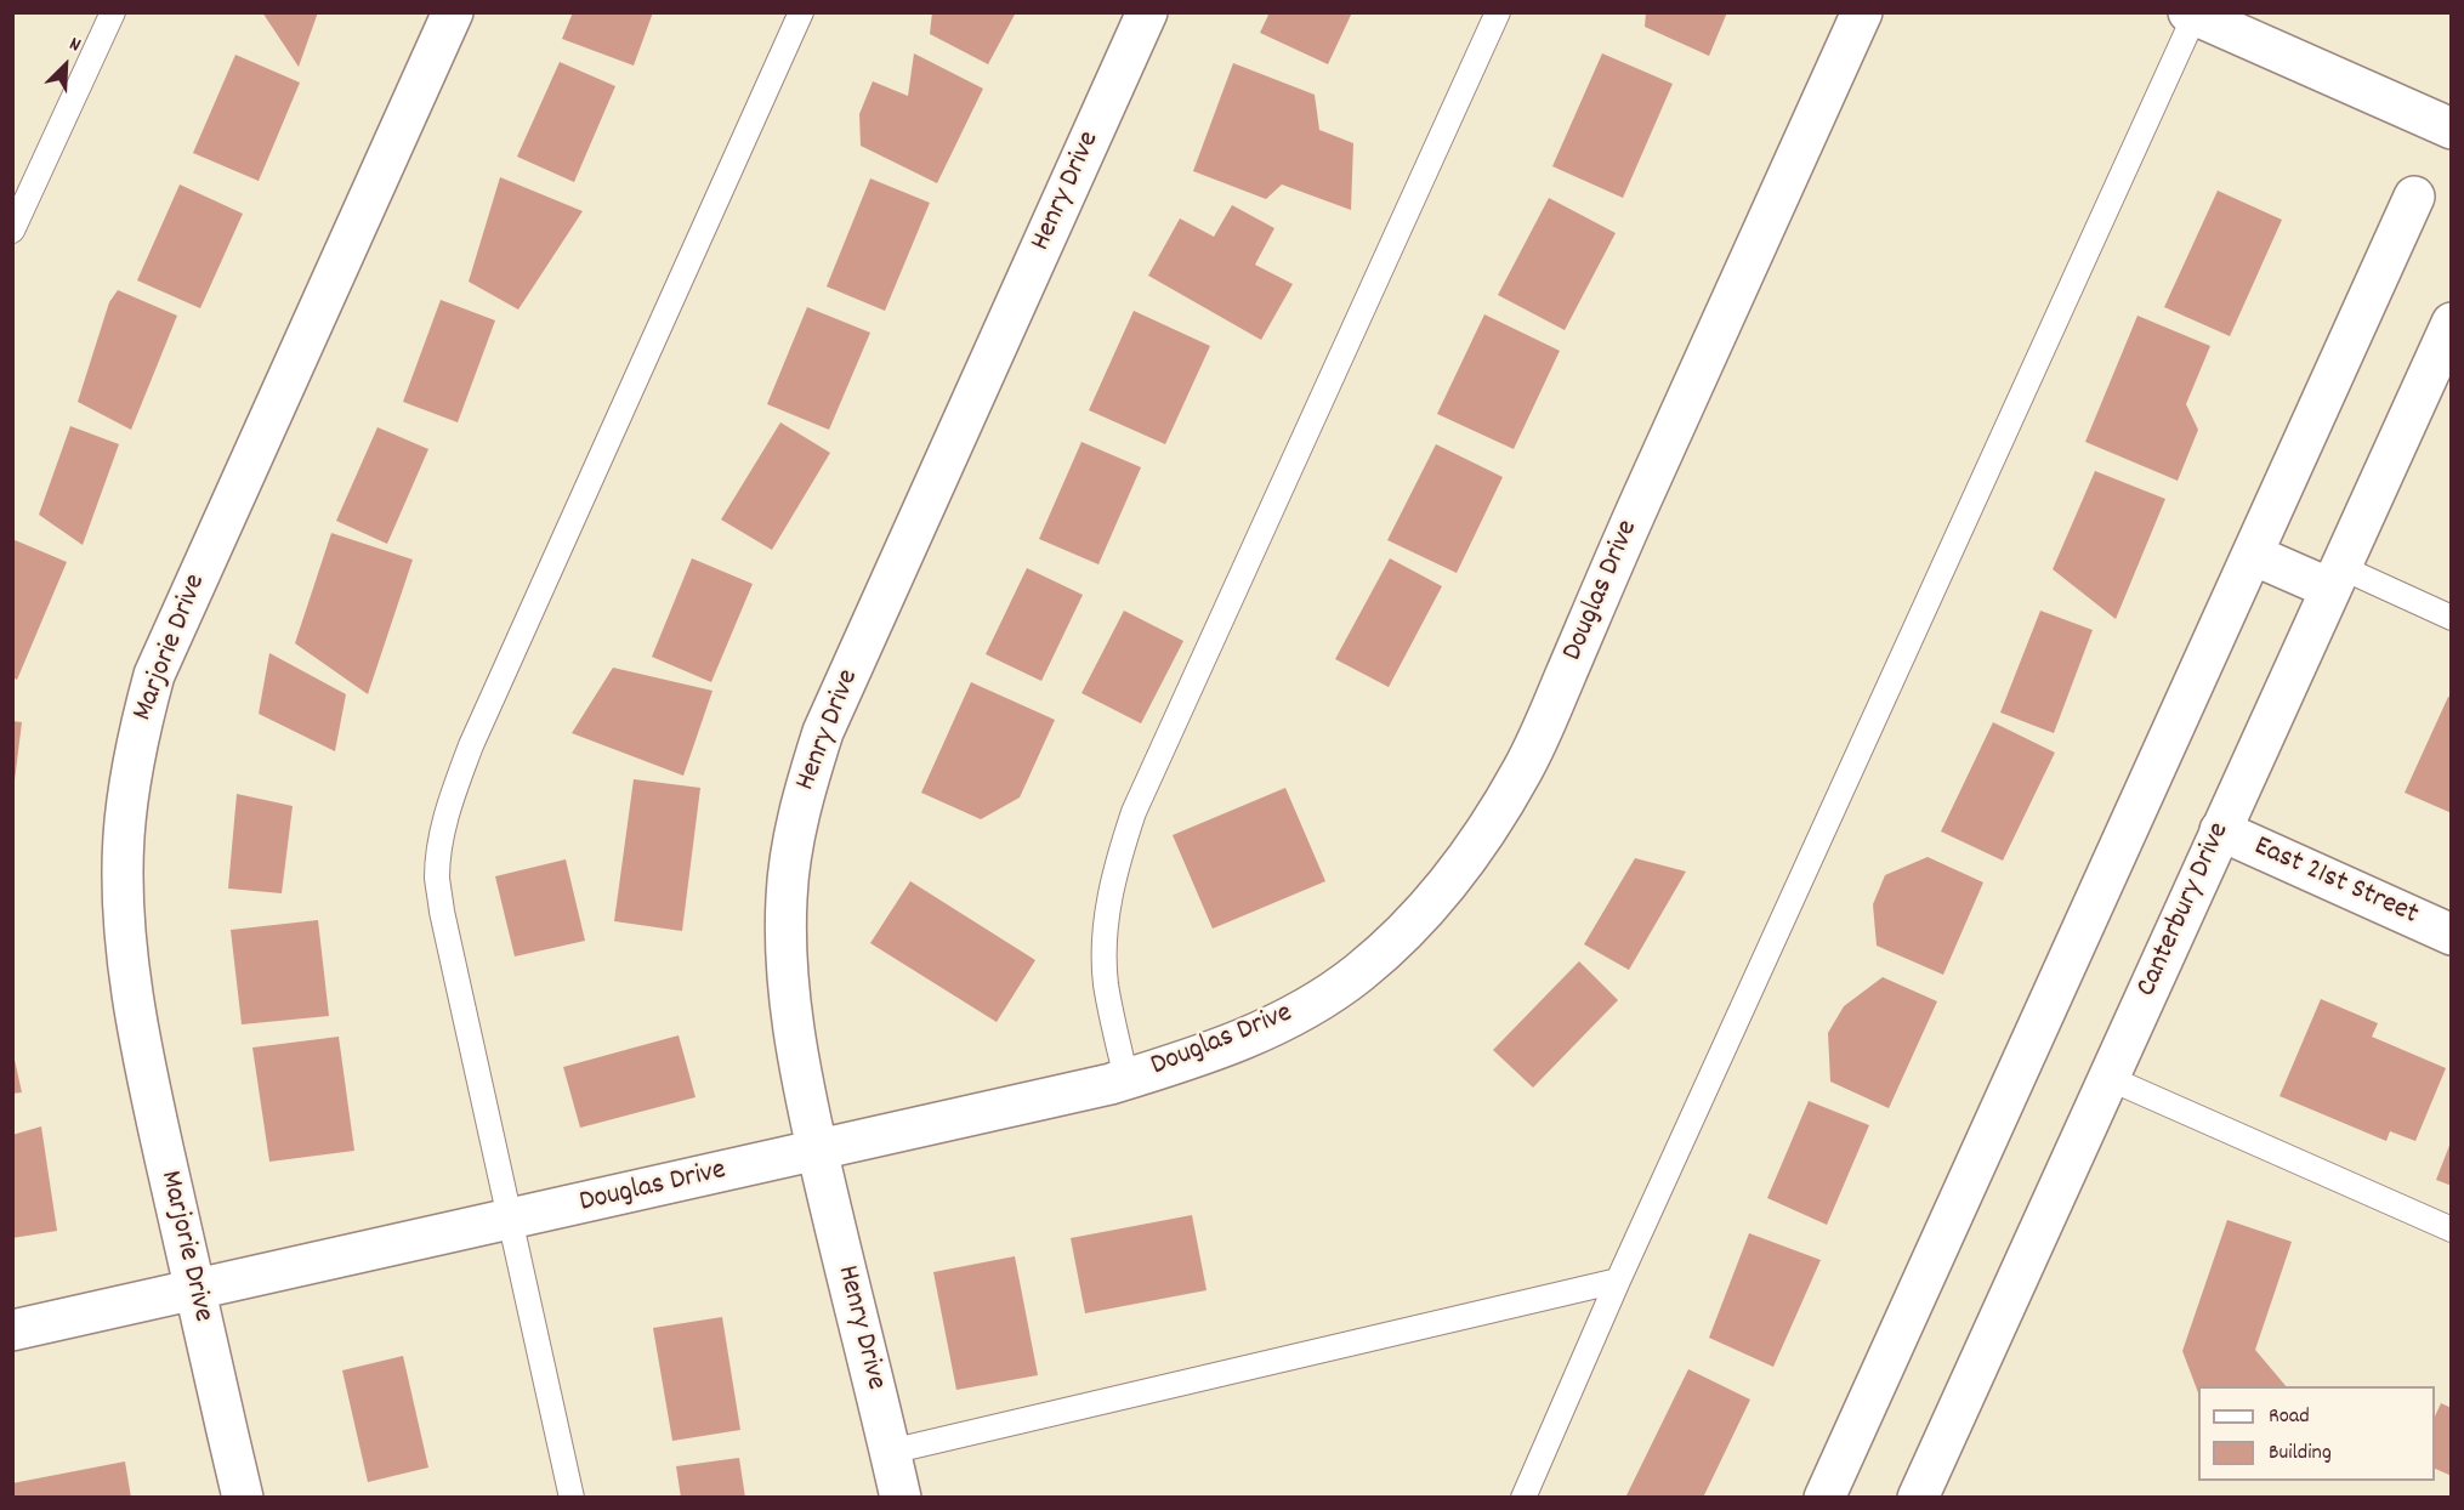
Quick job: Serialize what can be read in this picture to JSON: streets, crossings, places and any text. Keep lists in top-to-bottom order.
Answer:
{
  "streets": {
    "street": [
      "Henry Drive",
      "Douglas Drive",
      "Marjorie Drive",
      "East 21st Street",
      "Canterbury Drive"
    ]
  },
  "crossings": [
    ["Henry Drive", "Douglas Drive"],
    ["Douglas Drive", "Marjorie Drive"],
    ["East 21st Street", "Canterbury Drive"]
  ],
  "legend": ["Road", "Building"],
  "north": "top right"
}
